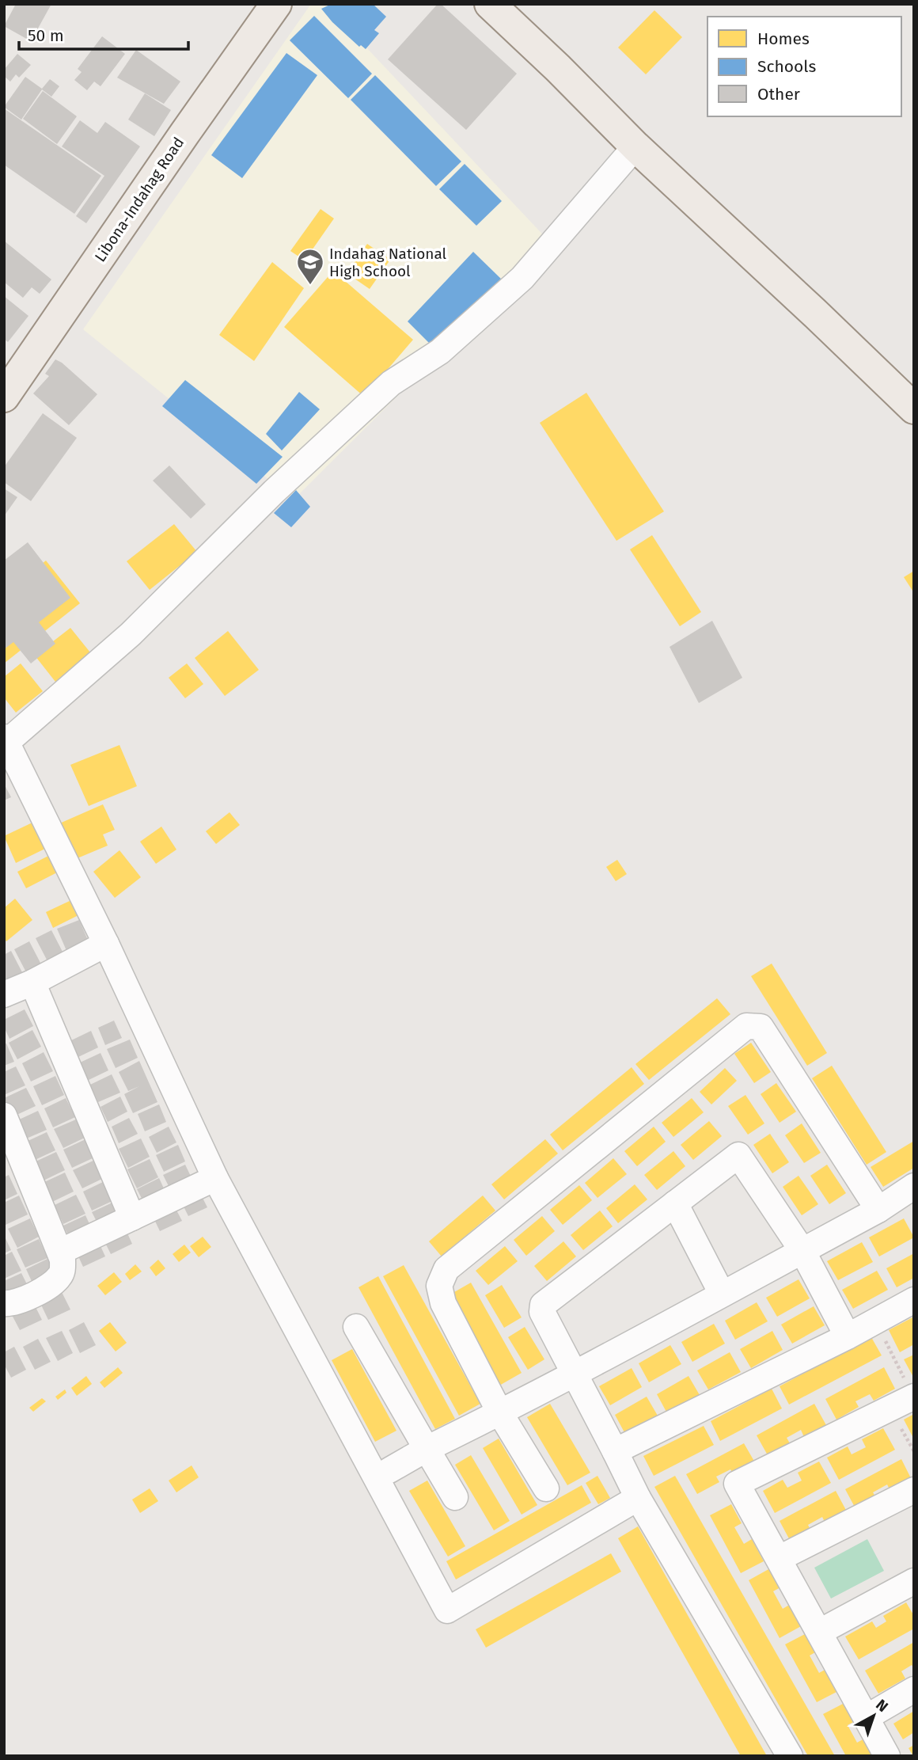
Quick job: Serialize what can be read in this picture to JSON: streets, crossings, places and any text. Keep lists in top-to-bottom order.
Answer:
{
  "streets": {
    "main road": ["Libona-Indahag Road"]
  },
  "places": {
    "school or university": ["Indahag National High School"]
  },
  "legend": ["Homes", "Schools", "Other"],
  "scale_bar": "50 m",
  "north": "top right"
}
